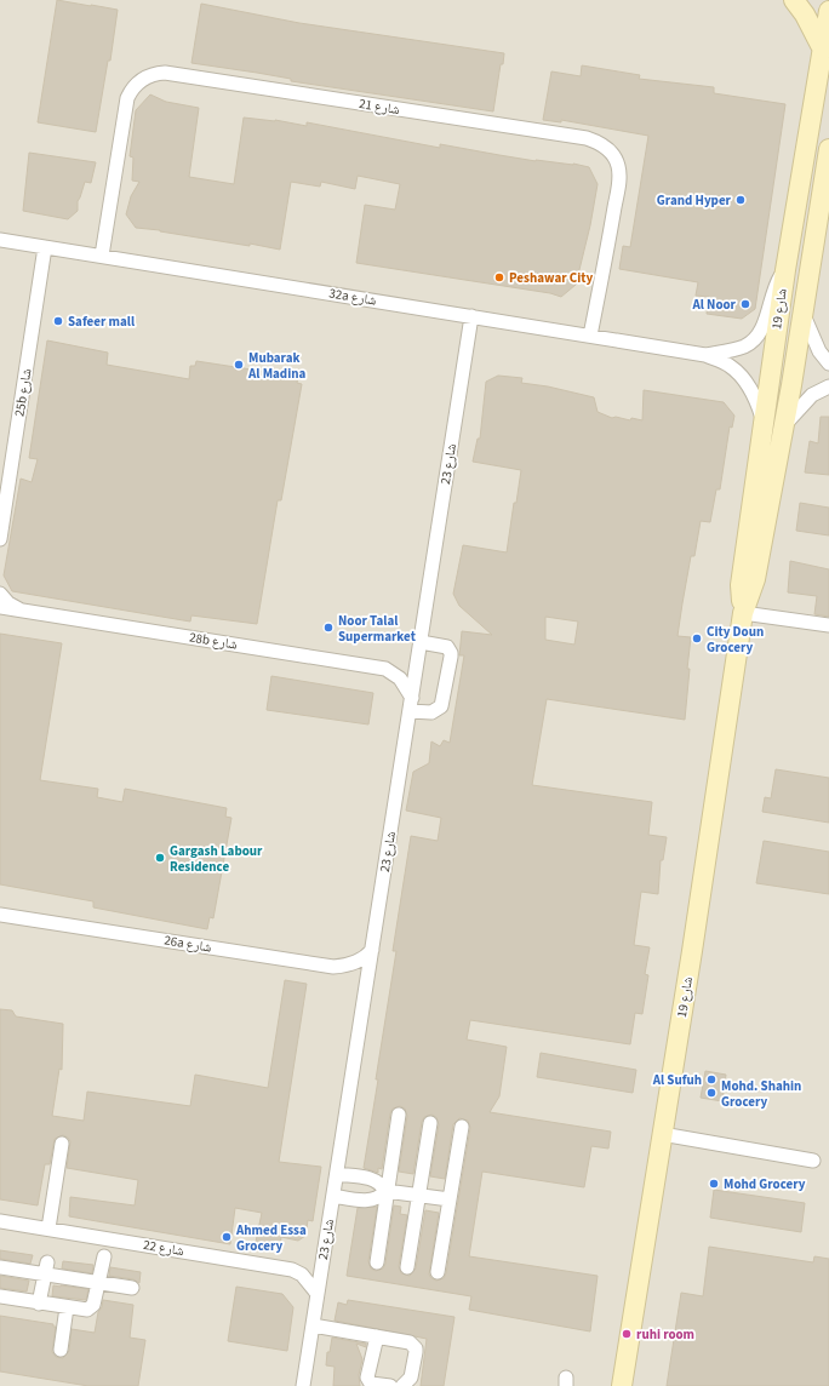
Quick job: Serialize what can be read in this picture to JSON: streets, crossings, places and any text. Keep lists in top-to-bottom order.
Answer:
{
  "streets": {
    "street": [
      "شارع 21",
      "32a شارع",
      "شارع 19",
      "25b شارع",
      "شارع 23",
      "28b شارع",
      "26a شارع",
      "شارع 22"
    ]
  },
  "crossings": [
    ["شارع 21", "32a شارع"],
    ["32a شارع", "شارع 19"],
    ["32a شارع", "25b شارع"],
    ["32a شارع", "شارع 23"],
    ["شارع 23", "28b شارع"],
    ["شارع 23", "26a شارع"],
    ["شارع 23", "شارع 22"]
  ],
  "places": [
    "Grand Hyper",
    "Peshawar City",
    "Al Noor",
    "Safeer mall",
    "Mubarak Al Madina",
    "Noor Talal Supermarket",
    "City Doun Grocery",
    "Gargash Labour Residence",
    "Al Sufuh",
    "Mohd. Shahin Grocery",
    "Mohd Grocery",
    "Ahmed Essa Grocery",
    "ruhi room"
  ]
}
